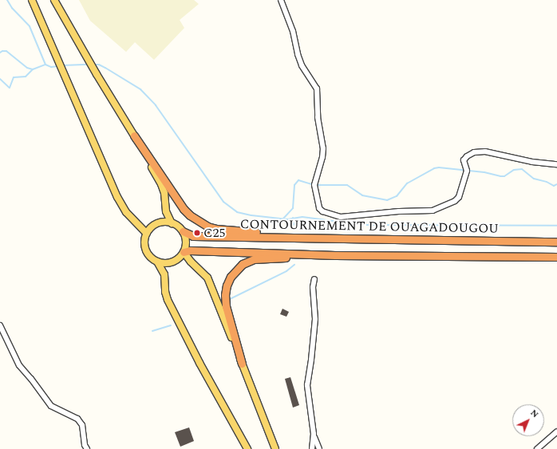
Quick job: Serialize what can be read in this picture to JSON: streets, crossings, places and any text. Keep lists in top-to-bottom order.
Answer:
{
  "streets": {
    "highway": ["CONTOURNEMENT DE OUAGADOUGOU"]
  },
  "places": ["C25"],
  "north": "top right"
}
